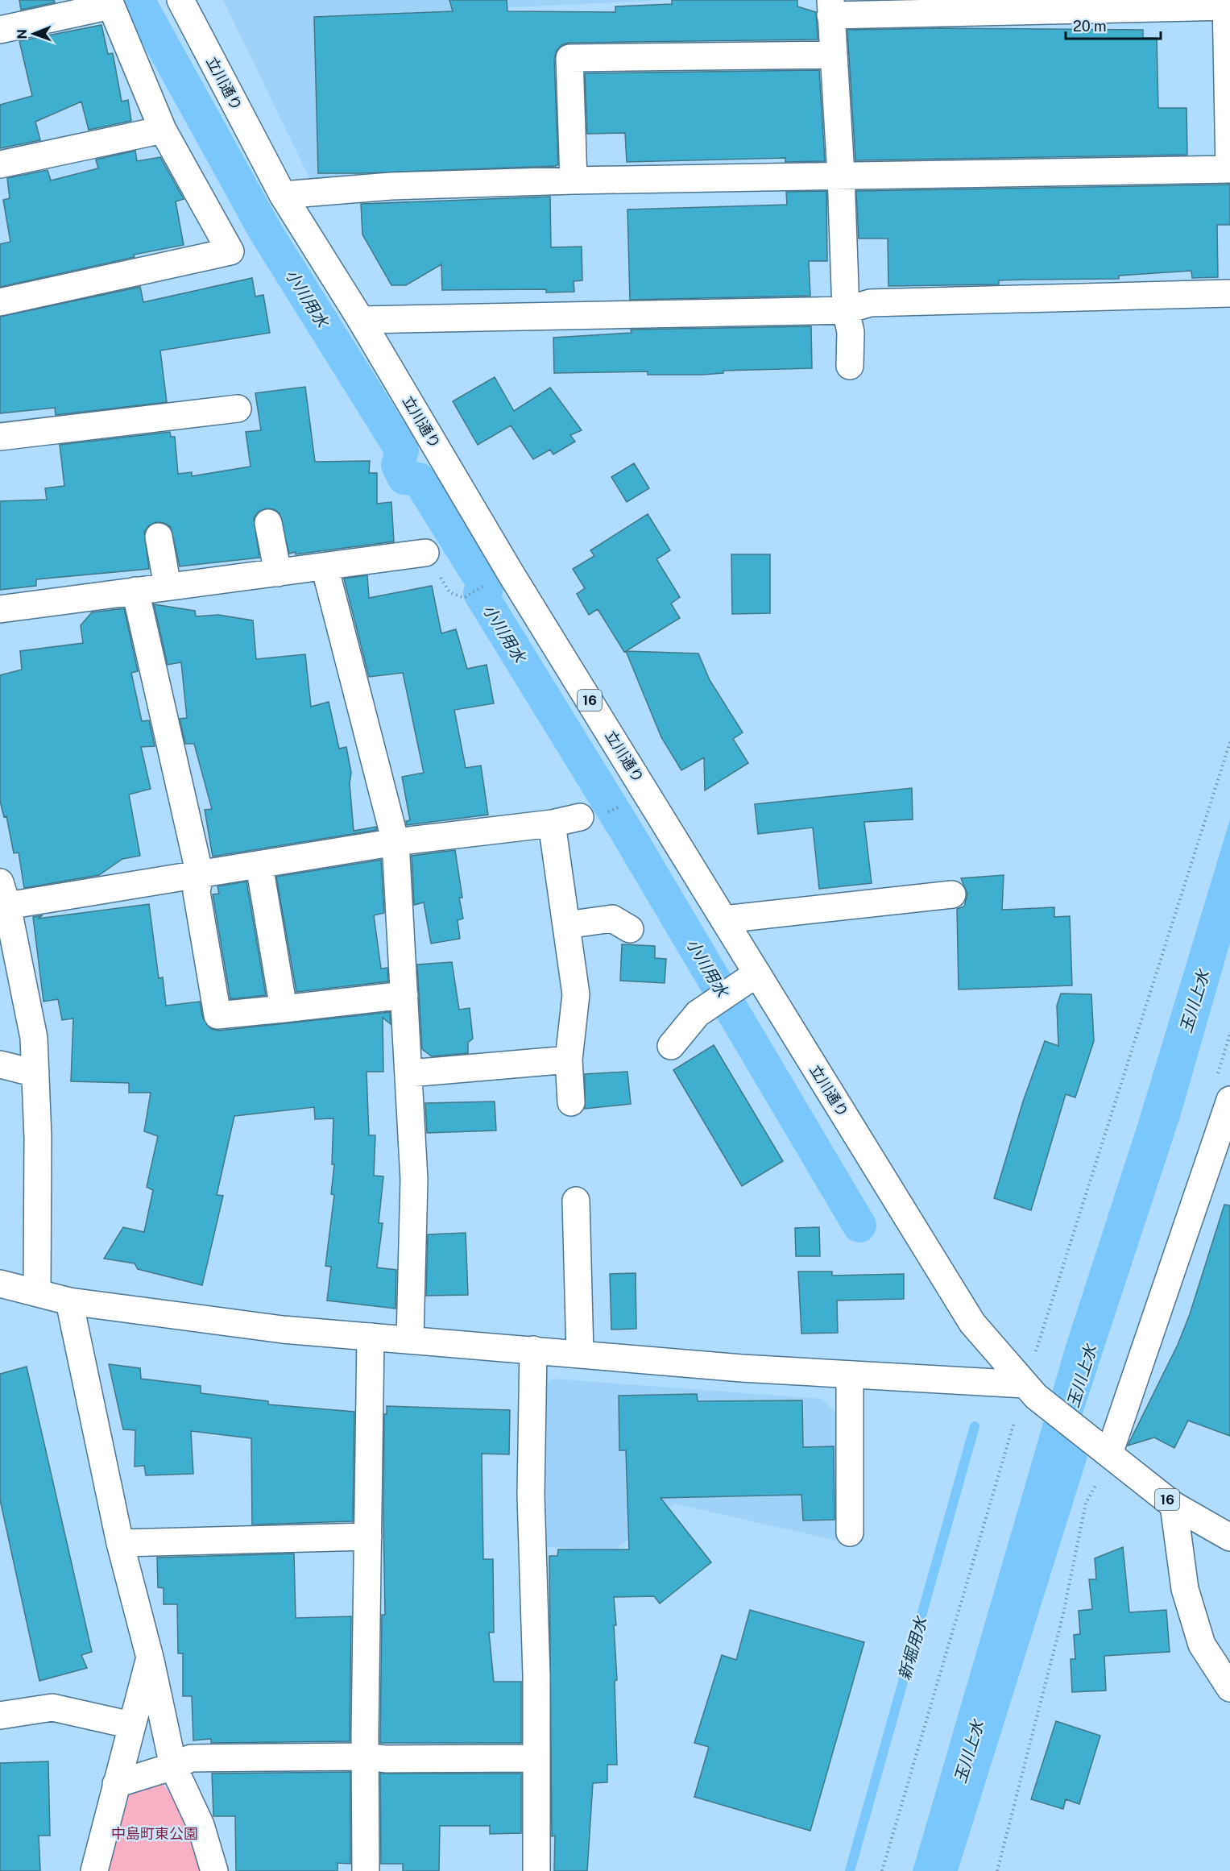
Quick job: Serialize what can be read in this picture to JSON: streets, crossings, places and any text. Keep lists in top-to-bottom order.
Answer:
{
  "streets": {
    "street": ["立川通り", "16"]
  },
  "crossings": [
    ["立川通り", "16"]
  ],
  "water": ["小川用水", "玉川上水", "新堀用水"],
  "parks": ["中島町東公園"],
  "scale_bar": "20 m",
  "north": "left"
}
